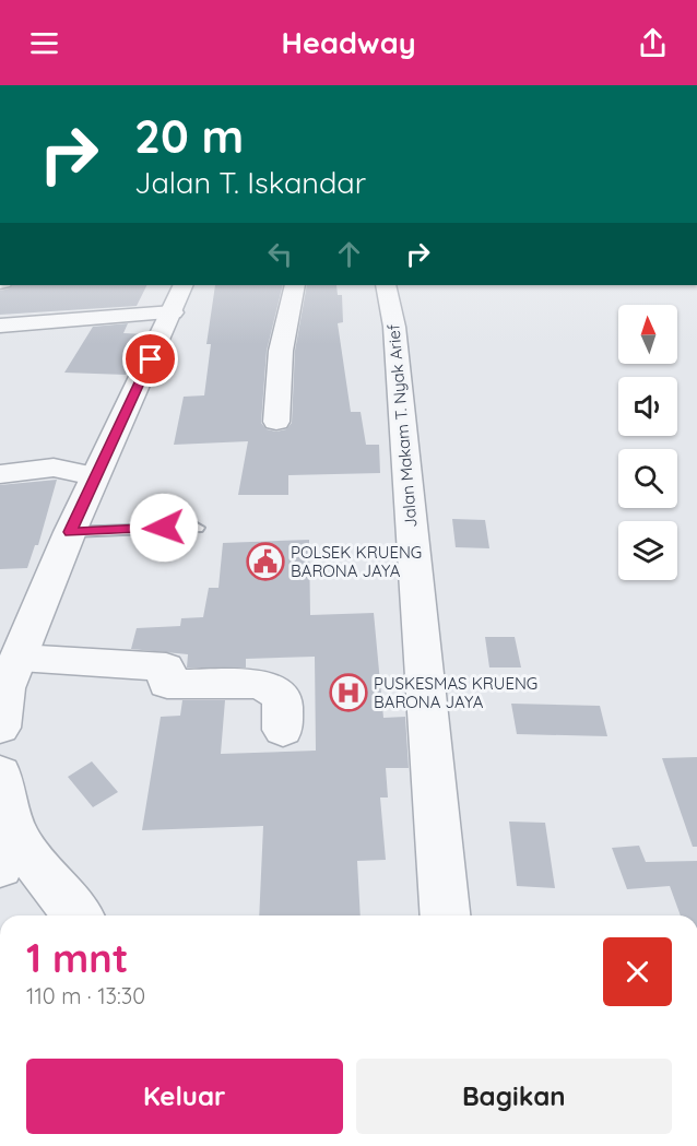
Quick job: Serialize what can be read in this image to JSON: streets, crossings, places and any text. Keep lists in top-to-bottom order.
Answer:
{
  "streets": {
    "street": ["Jalan Makam T. Nyak Arief"]
  },
  "places": {
    "public building": ["POLSEK KRUENG BARONA JAYA"],
    "hospital": ["PUSKESMAS KRUENG BARONA JAYA"]
  },
  "north": "top",
  "page": {
    "header": "Headway",
    "turn": ["20 m", "Jalan T. Iskandar"],
    "heading": ["1 mnt", "110 m · 13:30"],
    "buttons": ["Keluar", "Bagikan"]
  }
}
